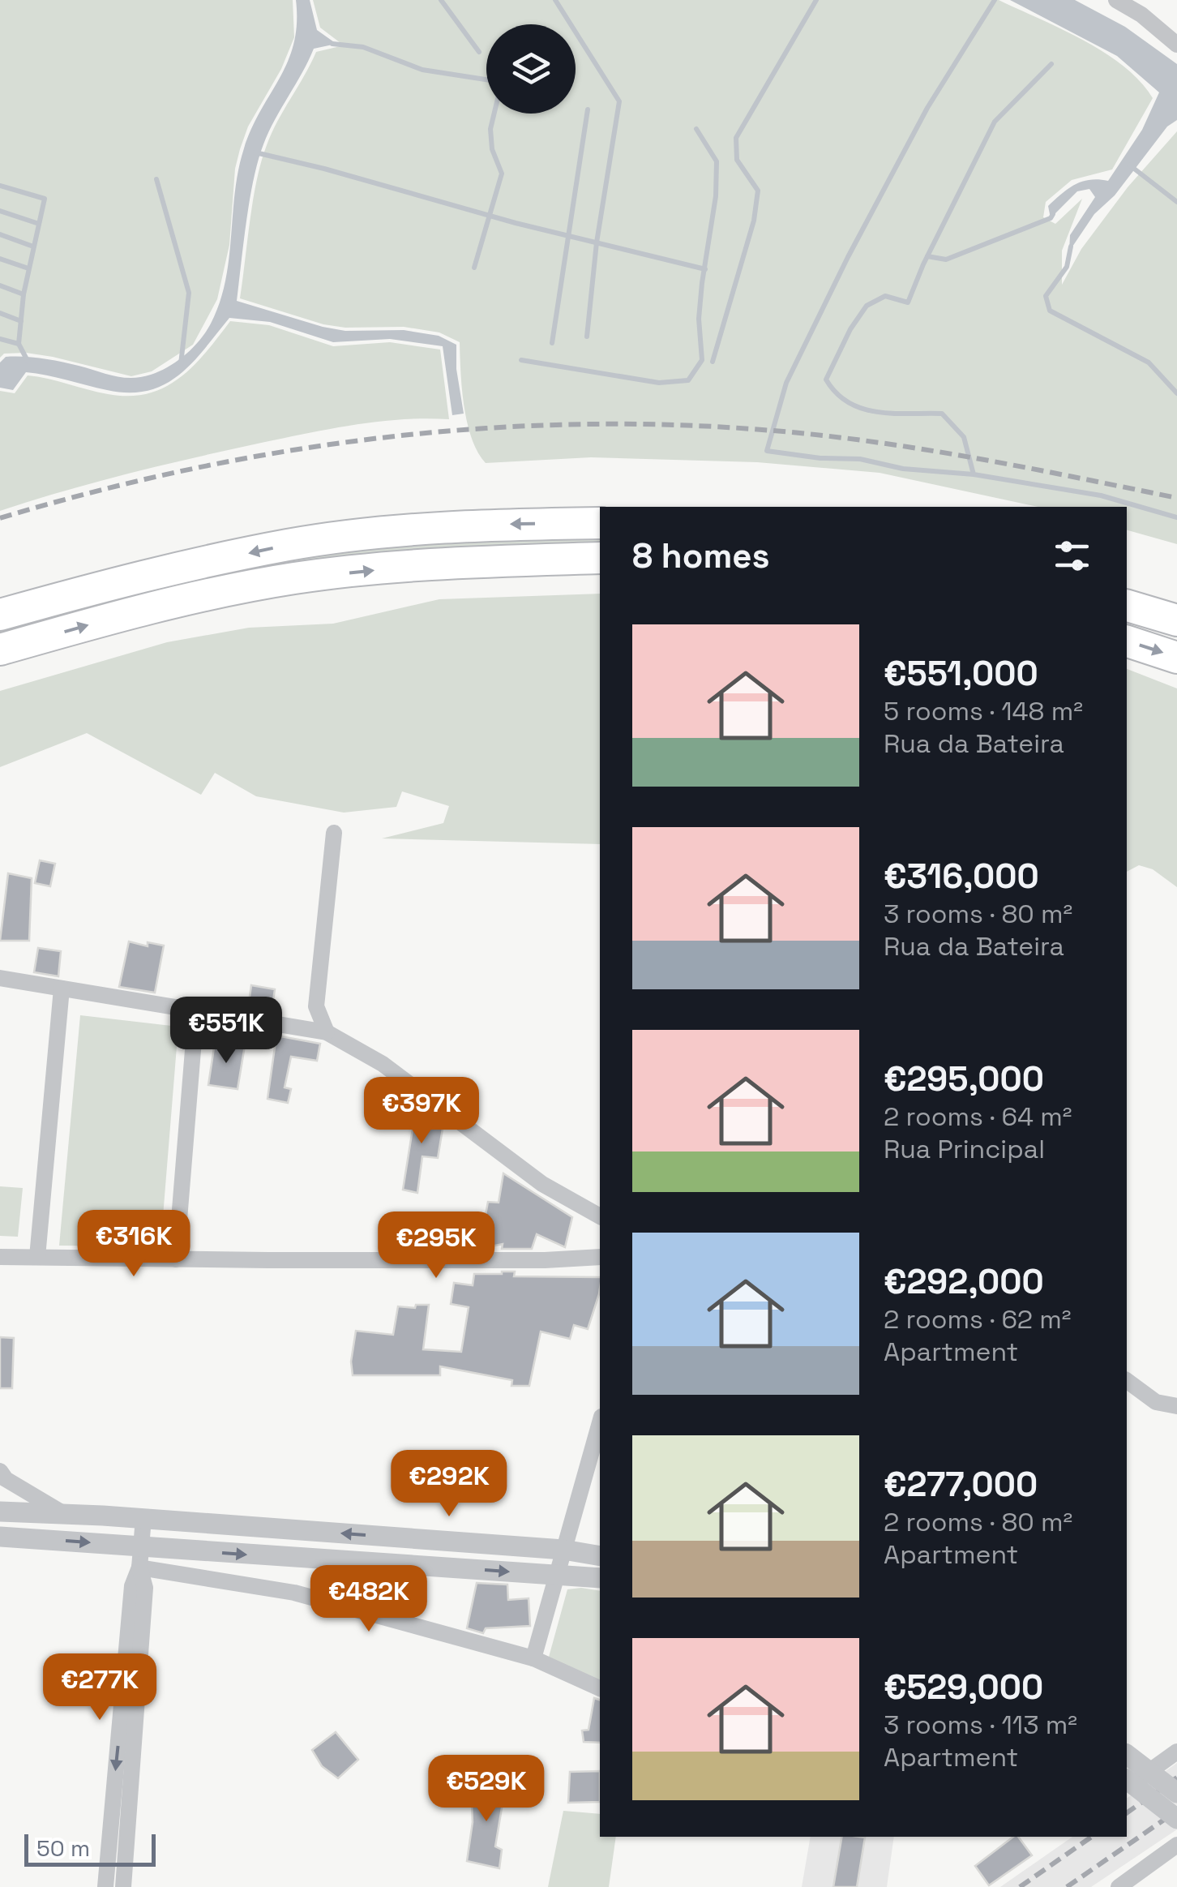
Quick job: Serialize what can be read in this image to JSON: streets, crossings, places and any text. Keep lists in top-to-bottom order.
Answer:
{
  "scale_bar": "50 m",
  "page": {
    "heading": "8 homes",
    "list": [
      {
        "name": "€551,000",
        "note": "5 rooms · 148 m² · Rua da Bateira"
      },
      {
        "name": "€316,000",
        "note": "3 rooms · 80 m² · Rua da Bateira"
      },
      {
        "name": "€295,000",
        "note": "2 rooms · 64 m² · Rua Principal"
      },
      {
        "name": "€292,000",
        "note": "2 rooms · 62 m² · Apartment"
      },
      {
        "name": "€277,000",
        "note": "2 rooms · 80 m² · Apartment"
      },
      {
        "name": "€529,000",
        "note": "3 rooms · 113 m² · Apartment"
      }
    ],
    "price": [
      "€551K",
      "€397K",
      "€316K",
      "€295K",
      "€292K",
      "€482K",
      "€277K",
      "€529K"
    ],
    "scale": "50 m"
  }
}
